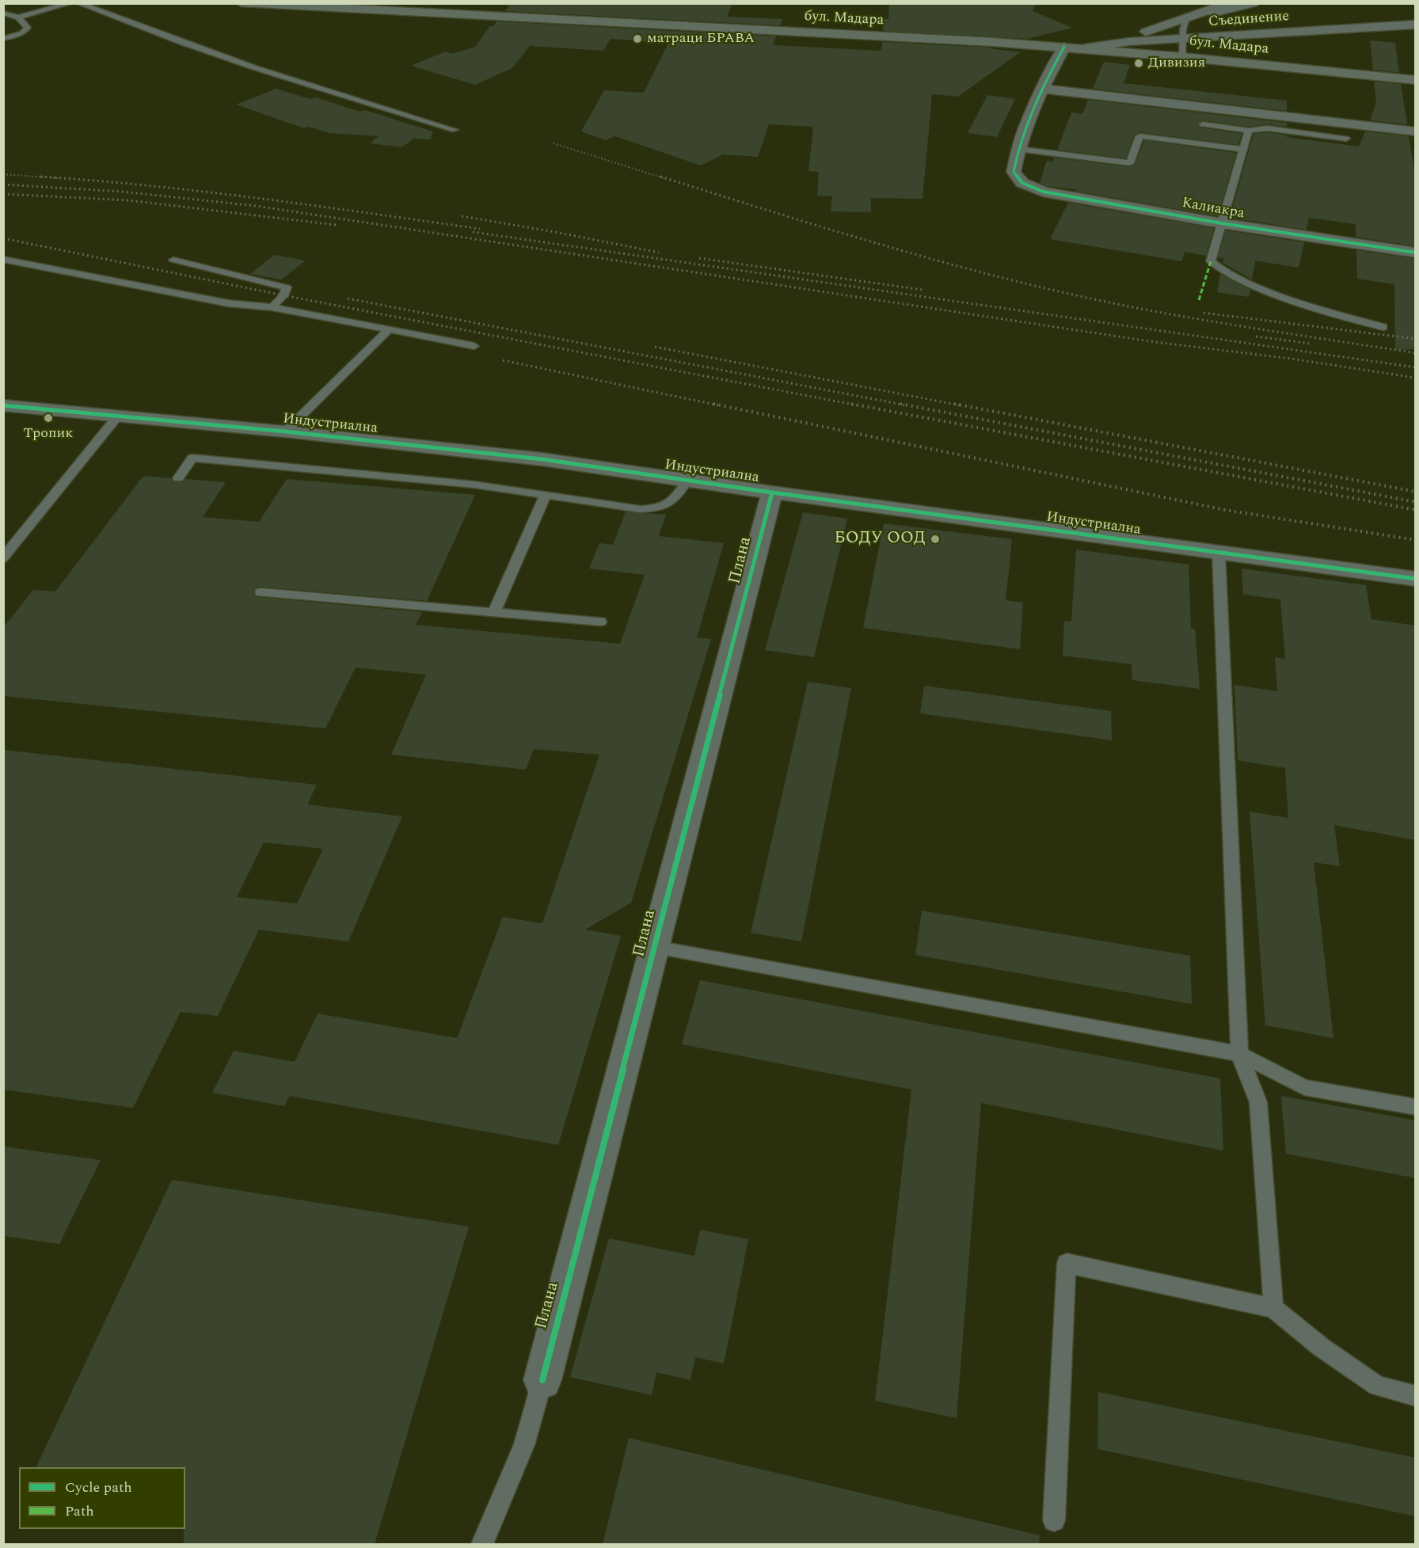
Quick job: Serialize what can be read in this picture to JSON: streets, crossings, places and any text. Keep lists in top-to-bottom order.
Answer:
{
  "streets": {
    "main road": ["бул. Мадара"],
    "street": [
      "Съединение",
      "Калиакра",
      "Индустриална",
      "Плана"
    ]
  },
  "crossings": [
    ["бул. Мадара", "Съединение"],
    ["Индустриална", "Плана"]
  ],
  "places": [
    "матраци БРАВА",
    "Дивизия",
    "Тропик",
    "БОДУ ООД"
  ],
  "legend": ["Cycle path", "Path"]
}
